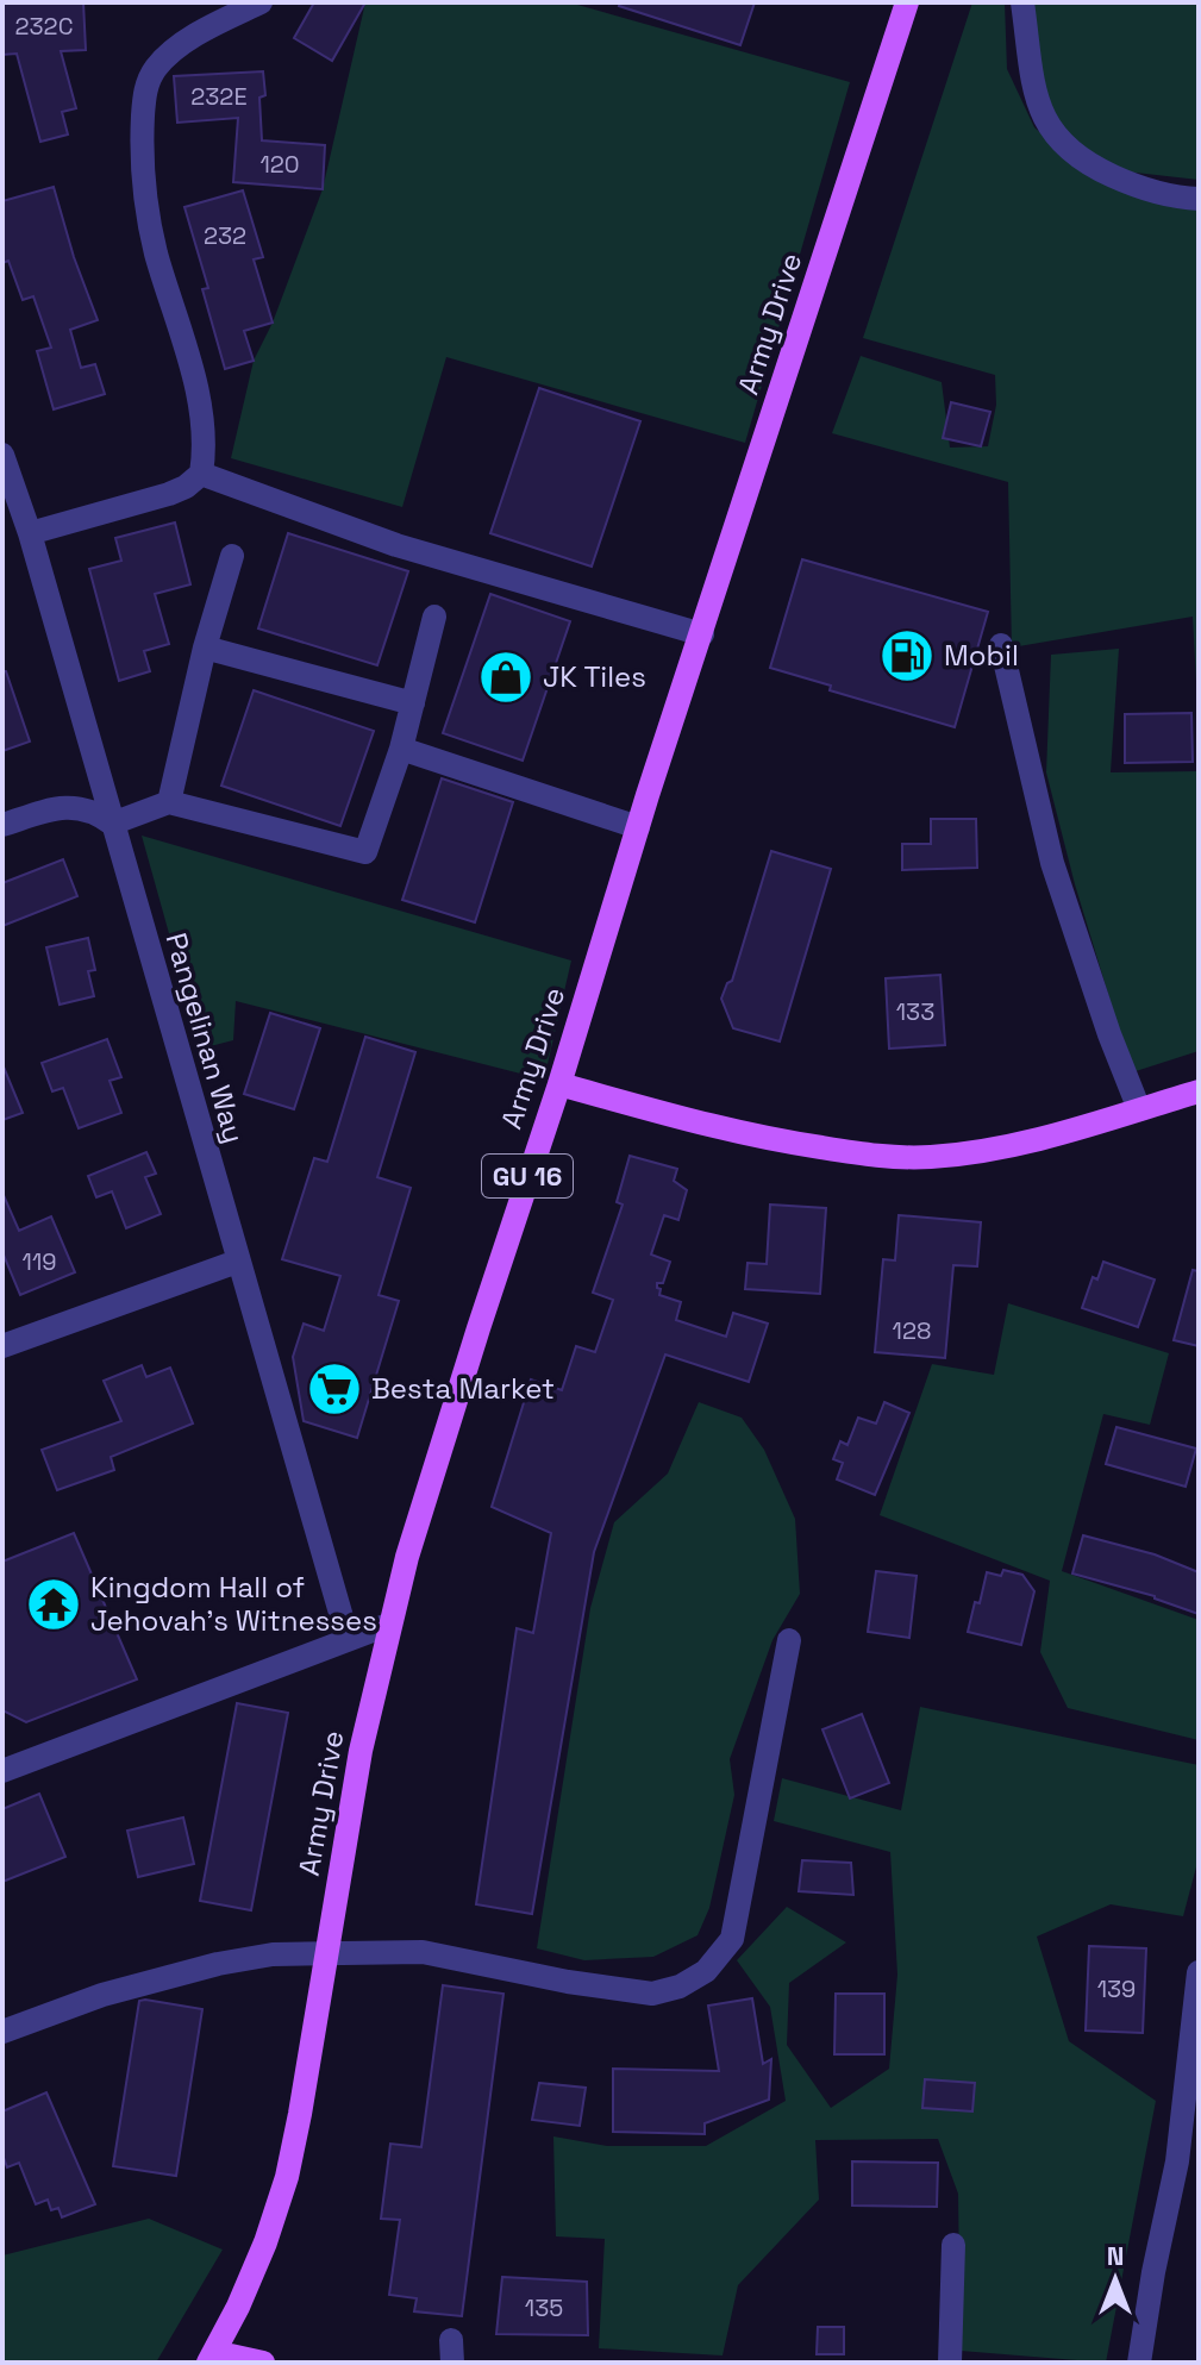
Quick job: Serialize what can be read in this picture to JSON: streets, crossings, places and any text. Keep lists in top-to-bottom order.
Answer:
{
  "streets": {
    "main road": ["Army Drive", "GU 16"],
    "street": ["Pangelinan Way"]
  },
  "places": {
    "fuel station": ["Mobil"],
    "shop": ["JK Tiles"],
    "supermarket": ["Besta Market"],
    "temple": ["Kingdom Hall of Jehovah’s Witnesses"]
  },
  "house_numbers": [
    "232C",
    "232E",
    "120",
    "232",
    "133",
    "119",
    "128",
    "139",
    "135"
  ],
  "north": "top"
}
